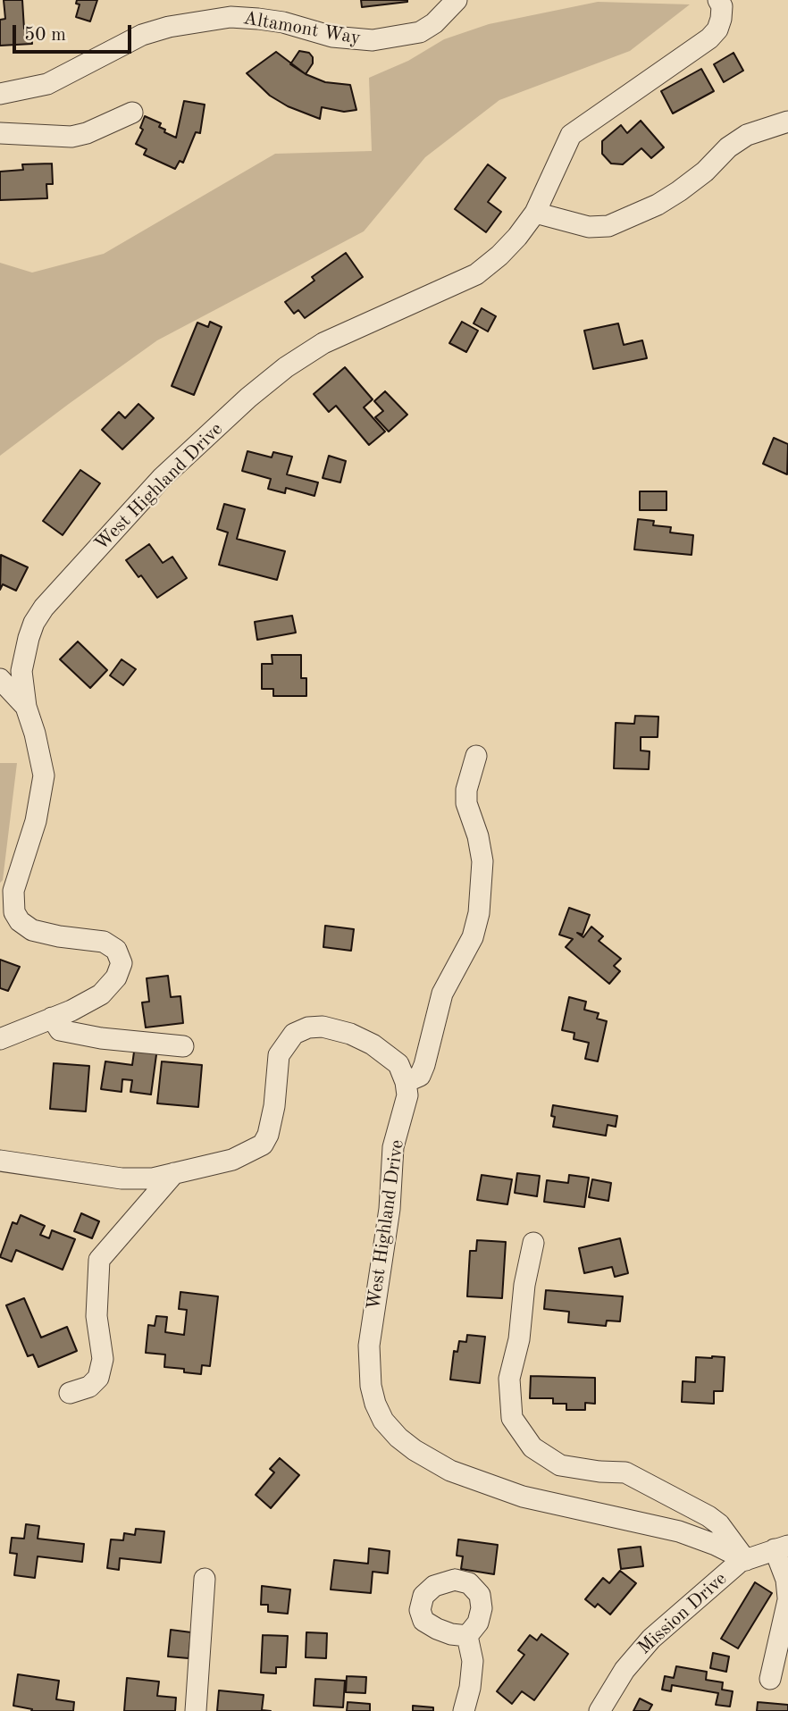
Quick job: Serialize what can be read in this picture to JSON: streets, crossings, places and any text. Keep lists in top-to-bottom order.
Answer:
{
  "streets": {
    "street": ["Altamont Way", "West Highland Drive", "Mission Drive"]
  },
  "crossings": [
    ["West Highland Drive", "Mission Drive"]
  ],
  "scale_bar": "50 m"
}
